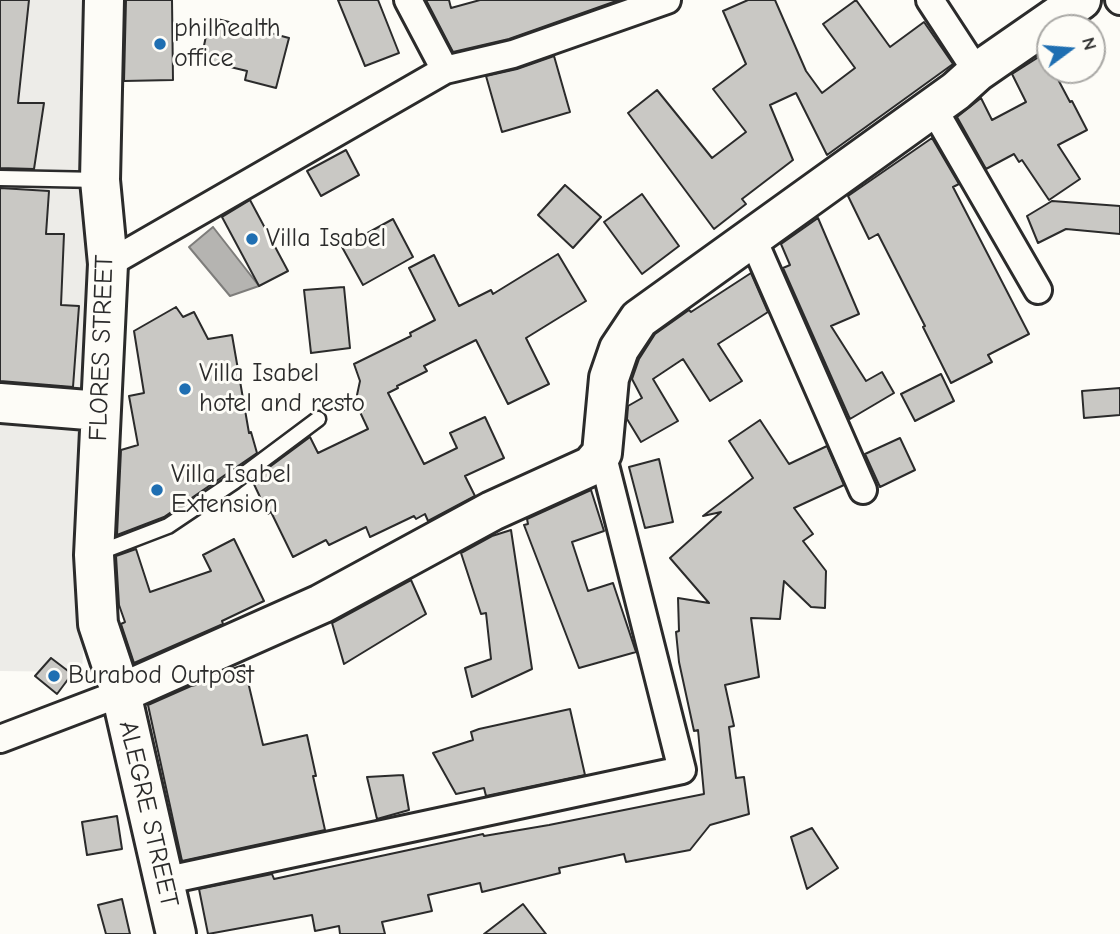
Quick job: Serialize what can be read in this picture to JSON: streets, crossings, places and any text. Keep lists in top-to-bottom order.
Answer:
{
  "streets": {
    "street": ["FLORES STREET", "ALEGRE STREET"]
  },
  "crossings": [
    ["FLORES STREET", "ALEGRE STREET"]
  ],
  "places": [
    "philhealth office",
    "Villa Isabel",
    "Villa Isabel hotel and resto",
    "Villa Isabel Extension",
    "Burabod Outpost"
  ],
  "north": "right"
}
